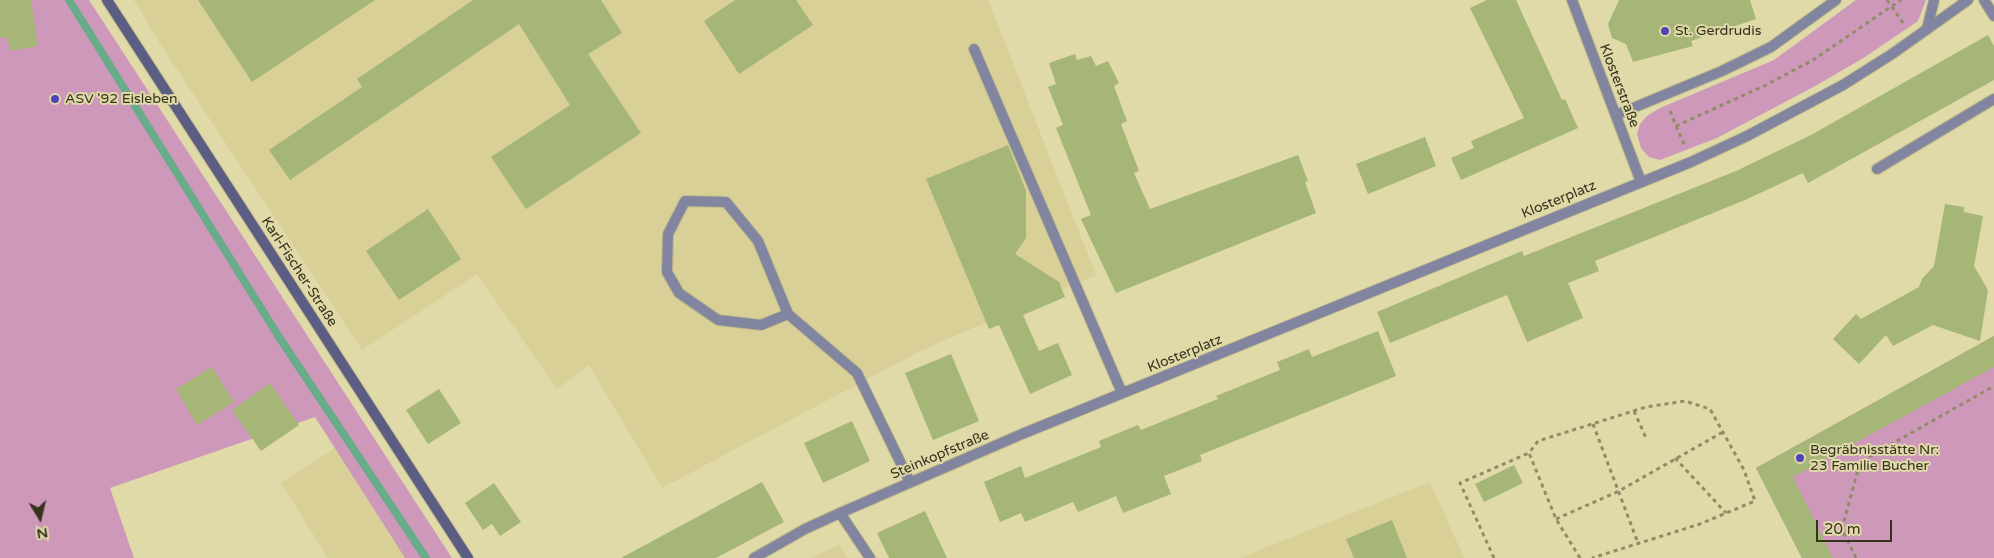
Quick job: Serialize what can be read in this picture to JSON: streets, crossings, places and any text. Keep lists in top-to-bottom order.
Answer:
{
  "streets": {
    "street": [
      "Klosterstraße",
      "Klosterplatz",
      "Karl-Fischer-Straße",
      "Steinkopfstraße"
    ]
  },
  "crossings": [
    ["Klosterstraße", "Klosterplatz"],
    ["Klosterplatz", "Steinkopfstraße"]
  ],
  "places": ["St. Gerdrudis", "ASV '92 Eisleben", "Begräbnisstätte Nr: 23 Familie Bucher"],
  "scale_bar": "20 m",
  "north": "bottom"
}
